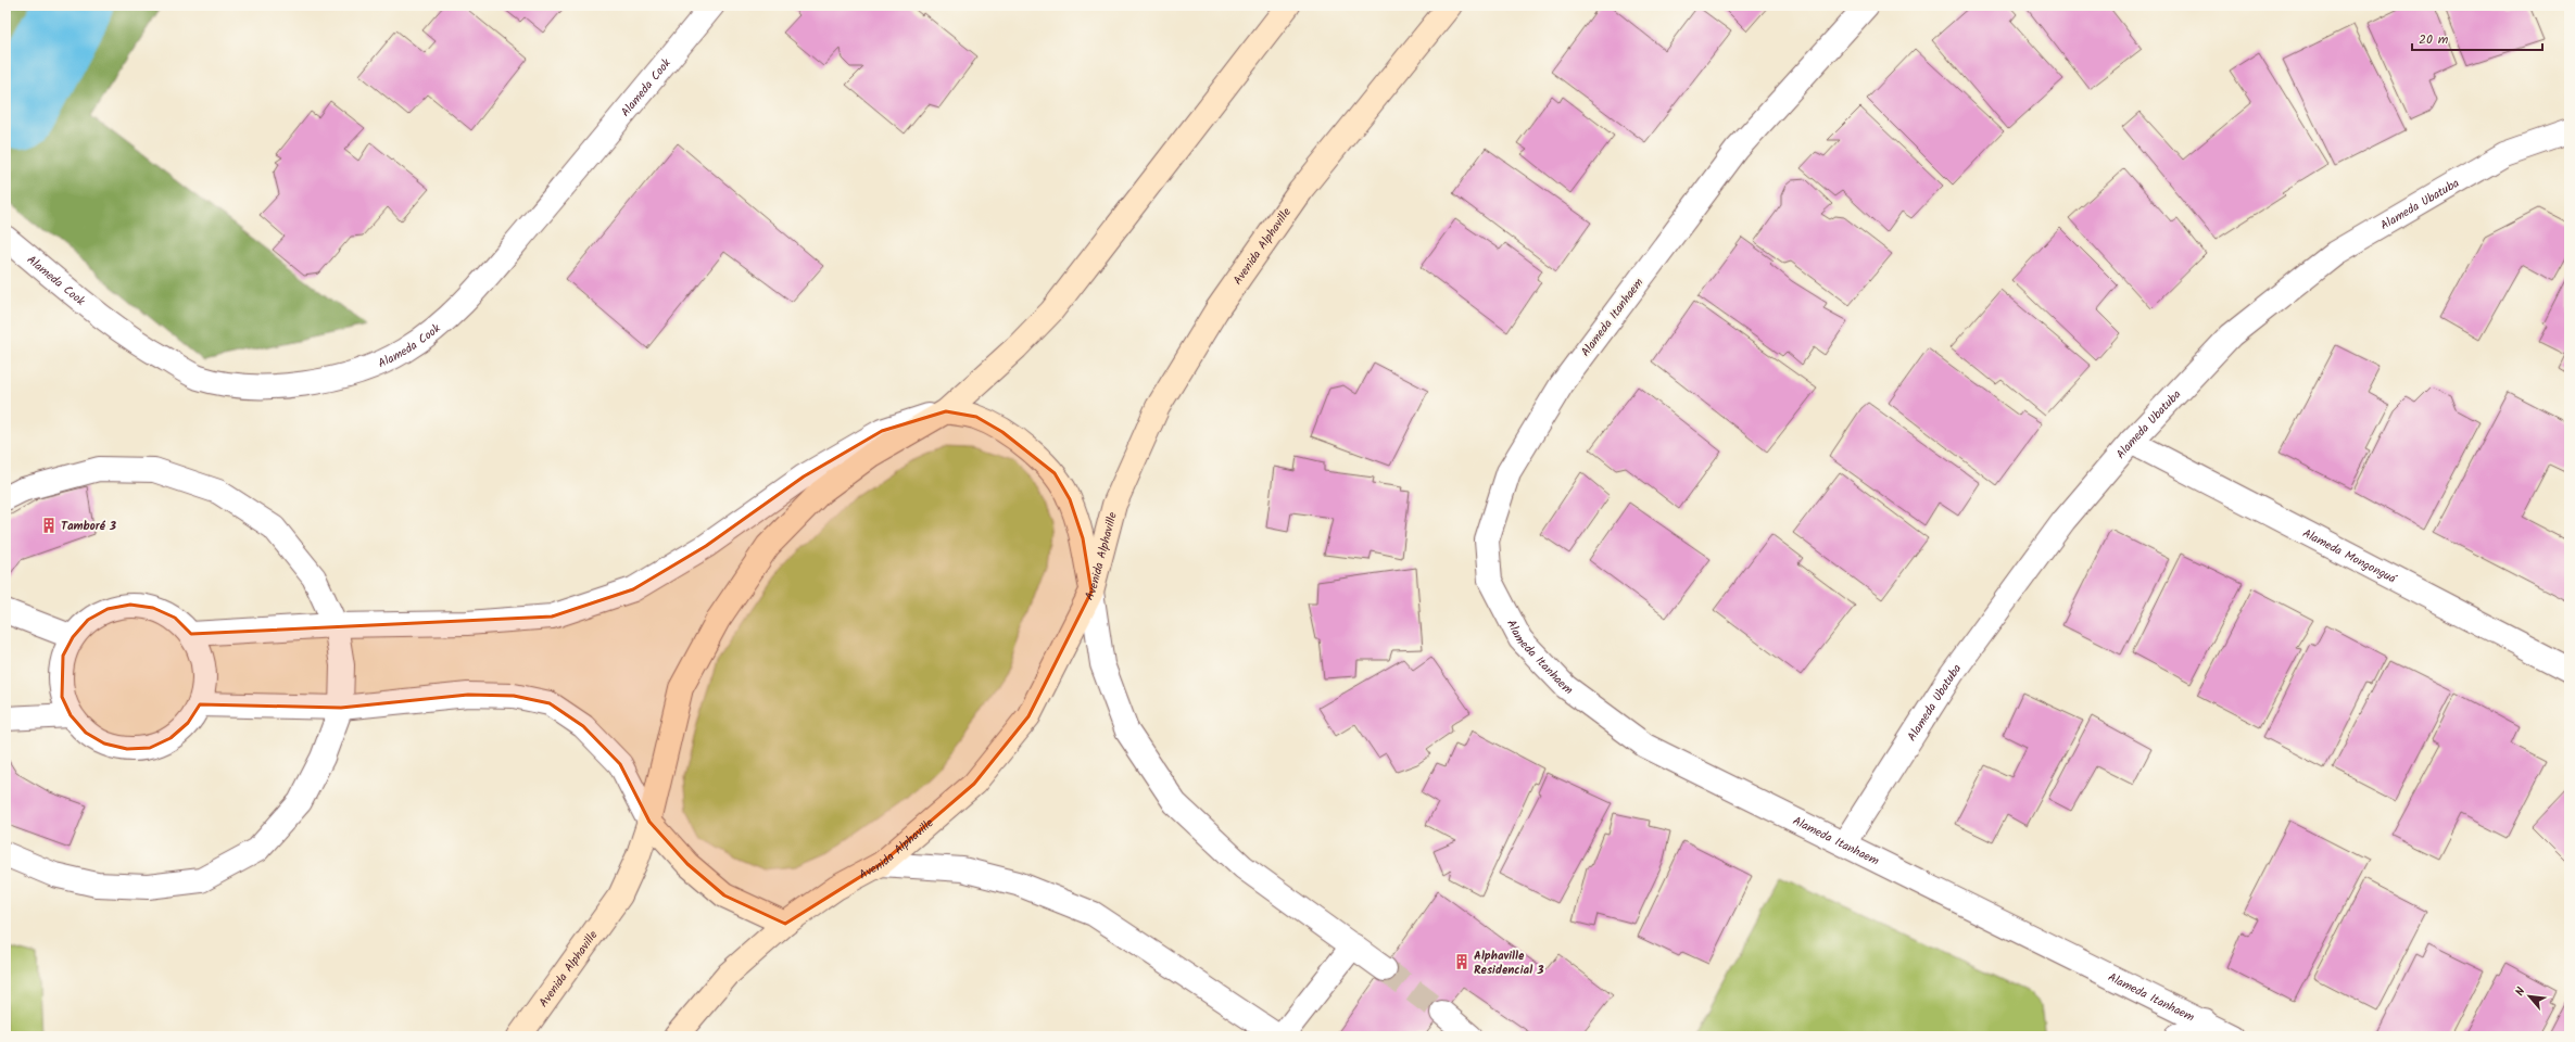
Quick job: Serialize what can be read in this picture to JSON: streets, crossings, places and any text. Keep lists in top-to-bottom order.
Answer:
{
  "streets": {
    "main road": ["Avenida Alphaville"],
    "street": [
      "Alameda Cook",
      "Alameda Ubatuba",
      "Alameda Itanhaem",
      "Alameda Mongonguá"
    ]
  },
  "crossings": [
    ["Alameda Ubatuba", "Alameda Itanhaem"],
    ["Alameda Ubatuba", "Alameda Mongonguá"]
  ],
  "places": {
    "building": ["Tamboré 3", "Alphaville Residencial 3"]
  },
  "scale_bar": "20 m",
  "north": "top left"
}
